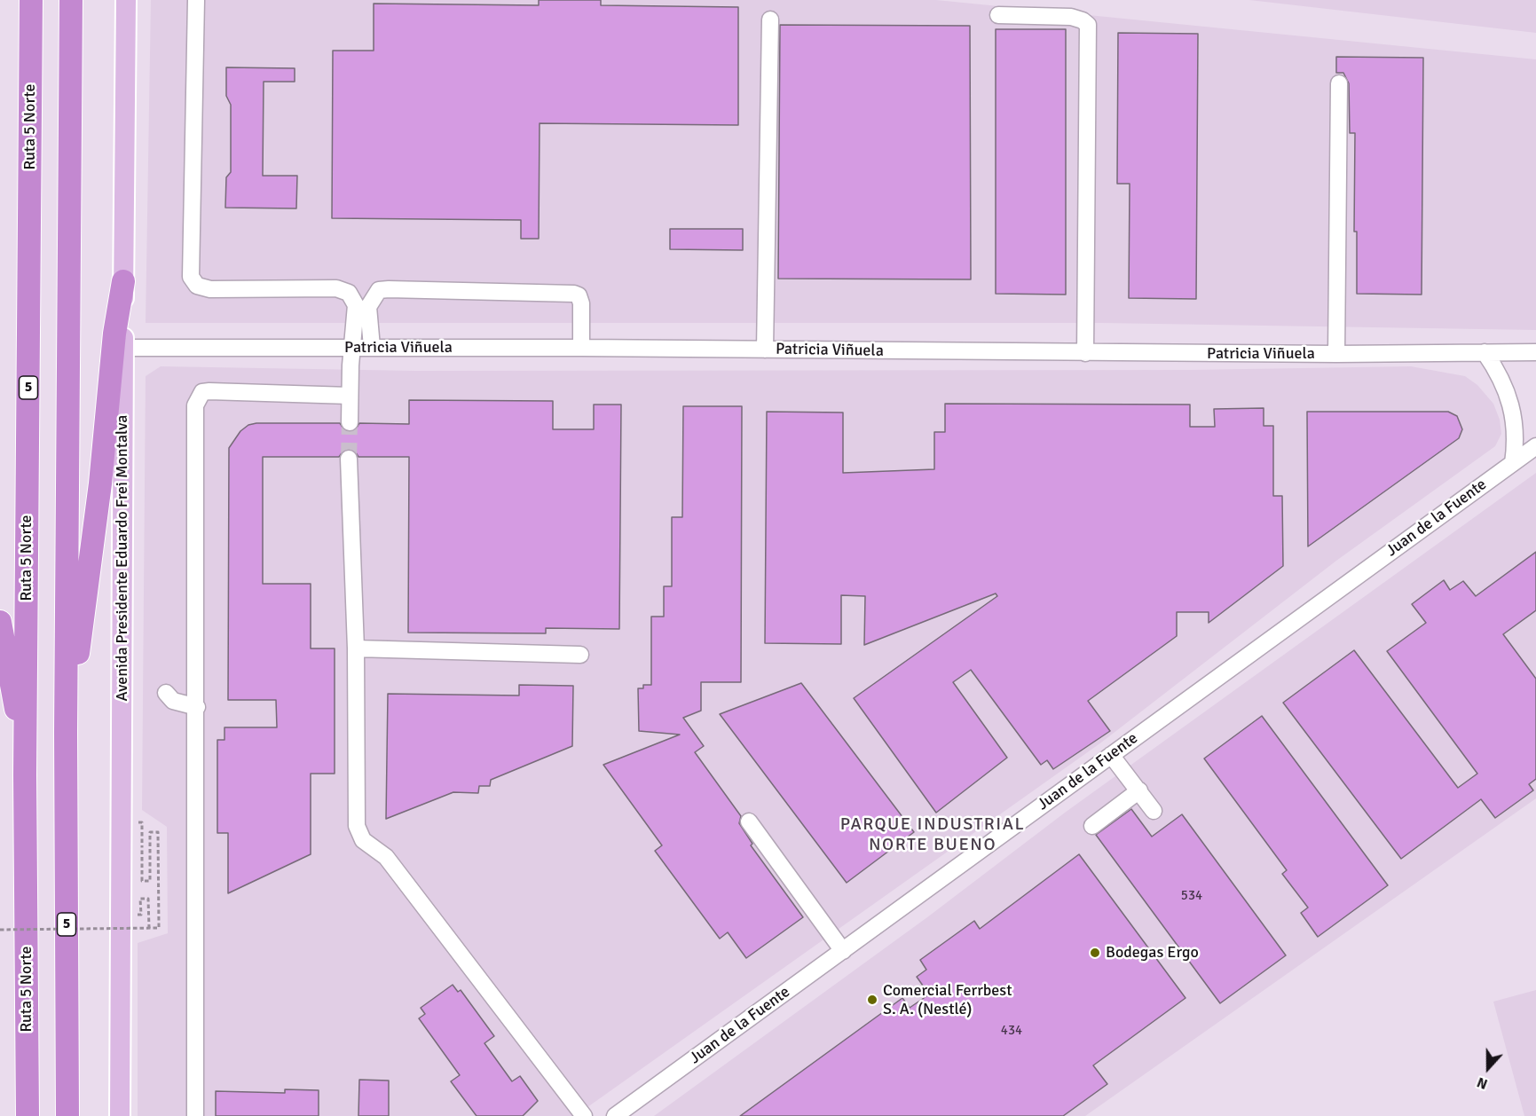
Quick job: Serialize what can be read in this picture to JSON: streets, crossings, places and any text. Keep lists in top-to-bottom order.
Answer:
{
  "streets": {
    "highway": ["Ruta 5 Norte", "5"],
    "main road": ["Avenida Presidente Eduardo Frei Montalva"],
    "street": ["Patricia Viñuela", "Juan de la Fuente"]
  },
  "crossings": [
    ["Patricia Viñuela", "Avenida Presidente Eduardo Frei Montalva"]
  ],
  "districts": ["PARQUE INDUSTRIAL NORTE BUENO"],
  "places": ["Bodegas Ergo", "Comercial Ferrbest S. A. (Nestlé)"],
  "house_numbers": ["534", "434"],
  "north": "bottom"
}
